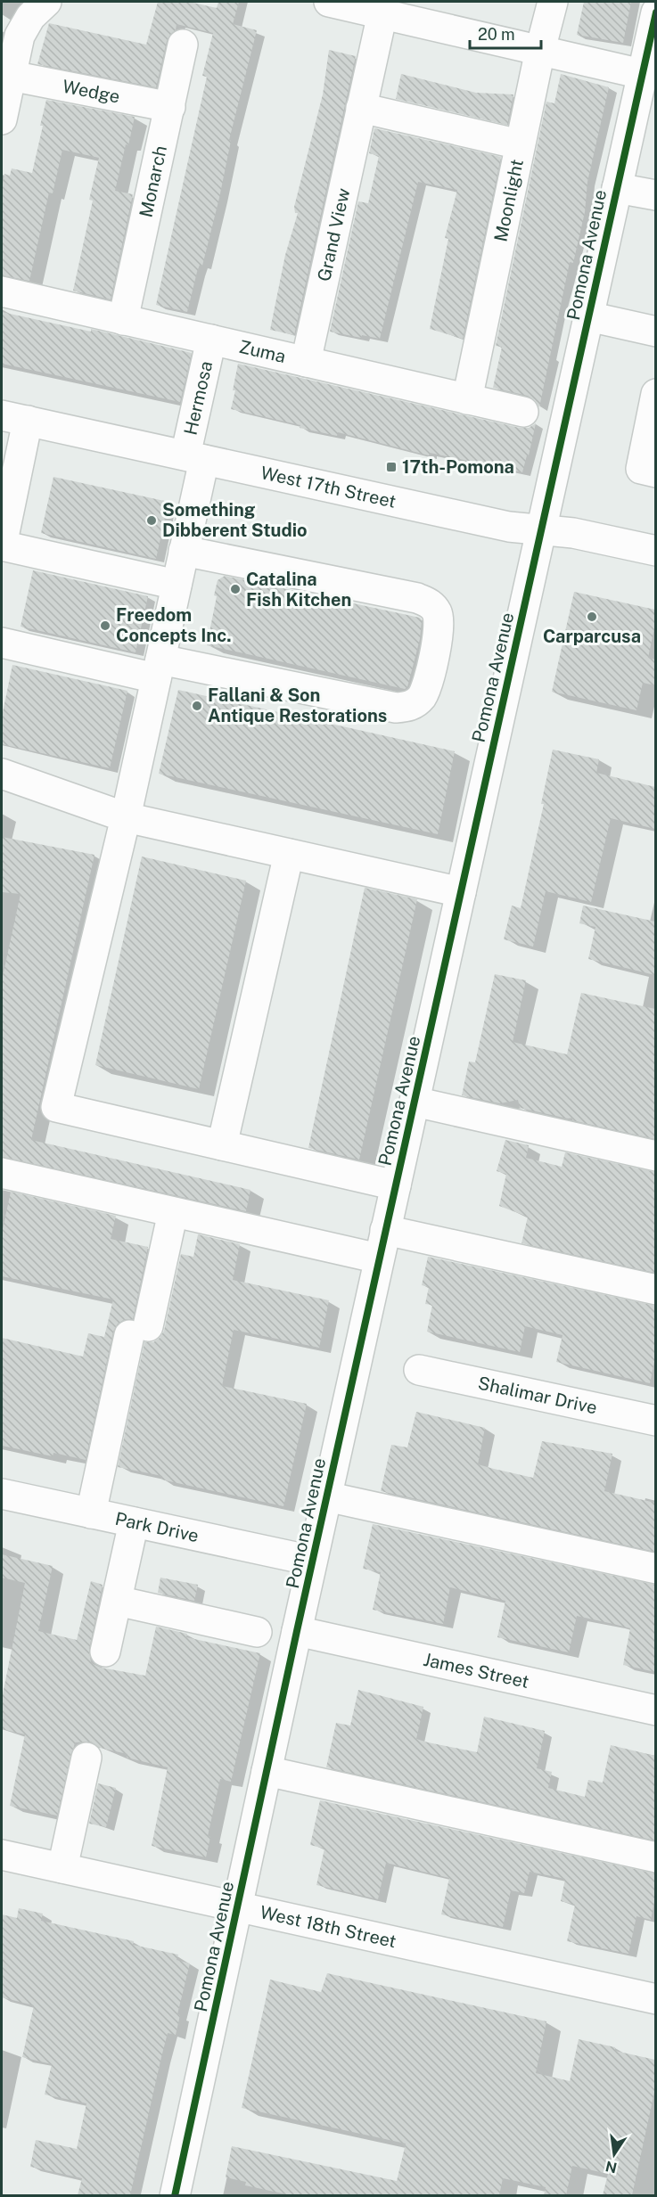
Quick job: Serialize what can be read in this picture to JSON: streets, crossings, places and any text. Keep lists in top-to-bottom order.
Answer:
{
  "streets": {
    "street": [
      "Wedge",
      "Monarch",
      "Moonlight",
      "Grand View",
      "Pomona Avenue",
      "Zuma",
      "Hermosa",
      "West 17th Street",
      "Shalimar Drive",
      "Park Drive",
      "James Street",
      "West 18th Street"
    ]
  },
  "crossings": [
    ["Wedge", "Monarch"],
    ["Monarch", "Zuma"],
    ["Moonlight", "Zuma"],
    ["Grand View", "Zuma"],
    ["Pomona Avenue", "West 17th Street"],
    ["Pomona Avenue", "Park Drive"],
    ["Pomona Avenue", "James Street"],
    ["Pomona Avenue", "West 18th Street"],
    ["Zuma", "Hermosa"],
    ["Hermosa", "West 17th Street"]
  ],
  "places": {
    "transit": ["17th-Pomona"],
    "other": [
      "Something Dibberent Studio",
      "Catalina Fish Kitchen",
      "Carparcusa",
      "Freedom Concepts Inc.",
      "Fallani & Son Antique Restorations"
    ]
  },
  "scale_bar": "20 m",
  "north": "bottom"
}
